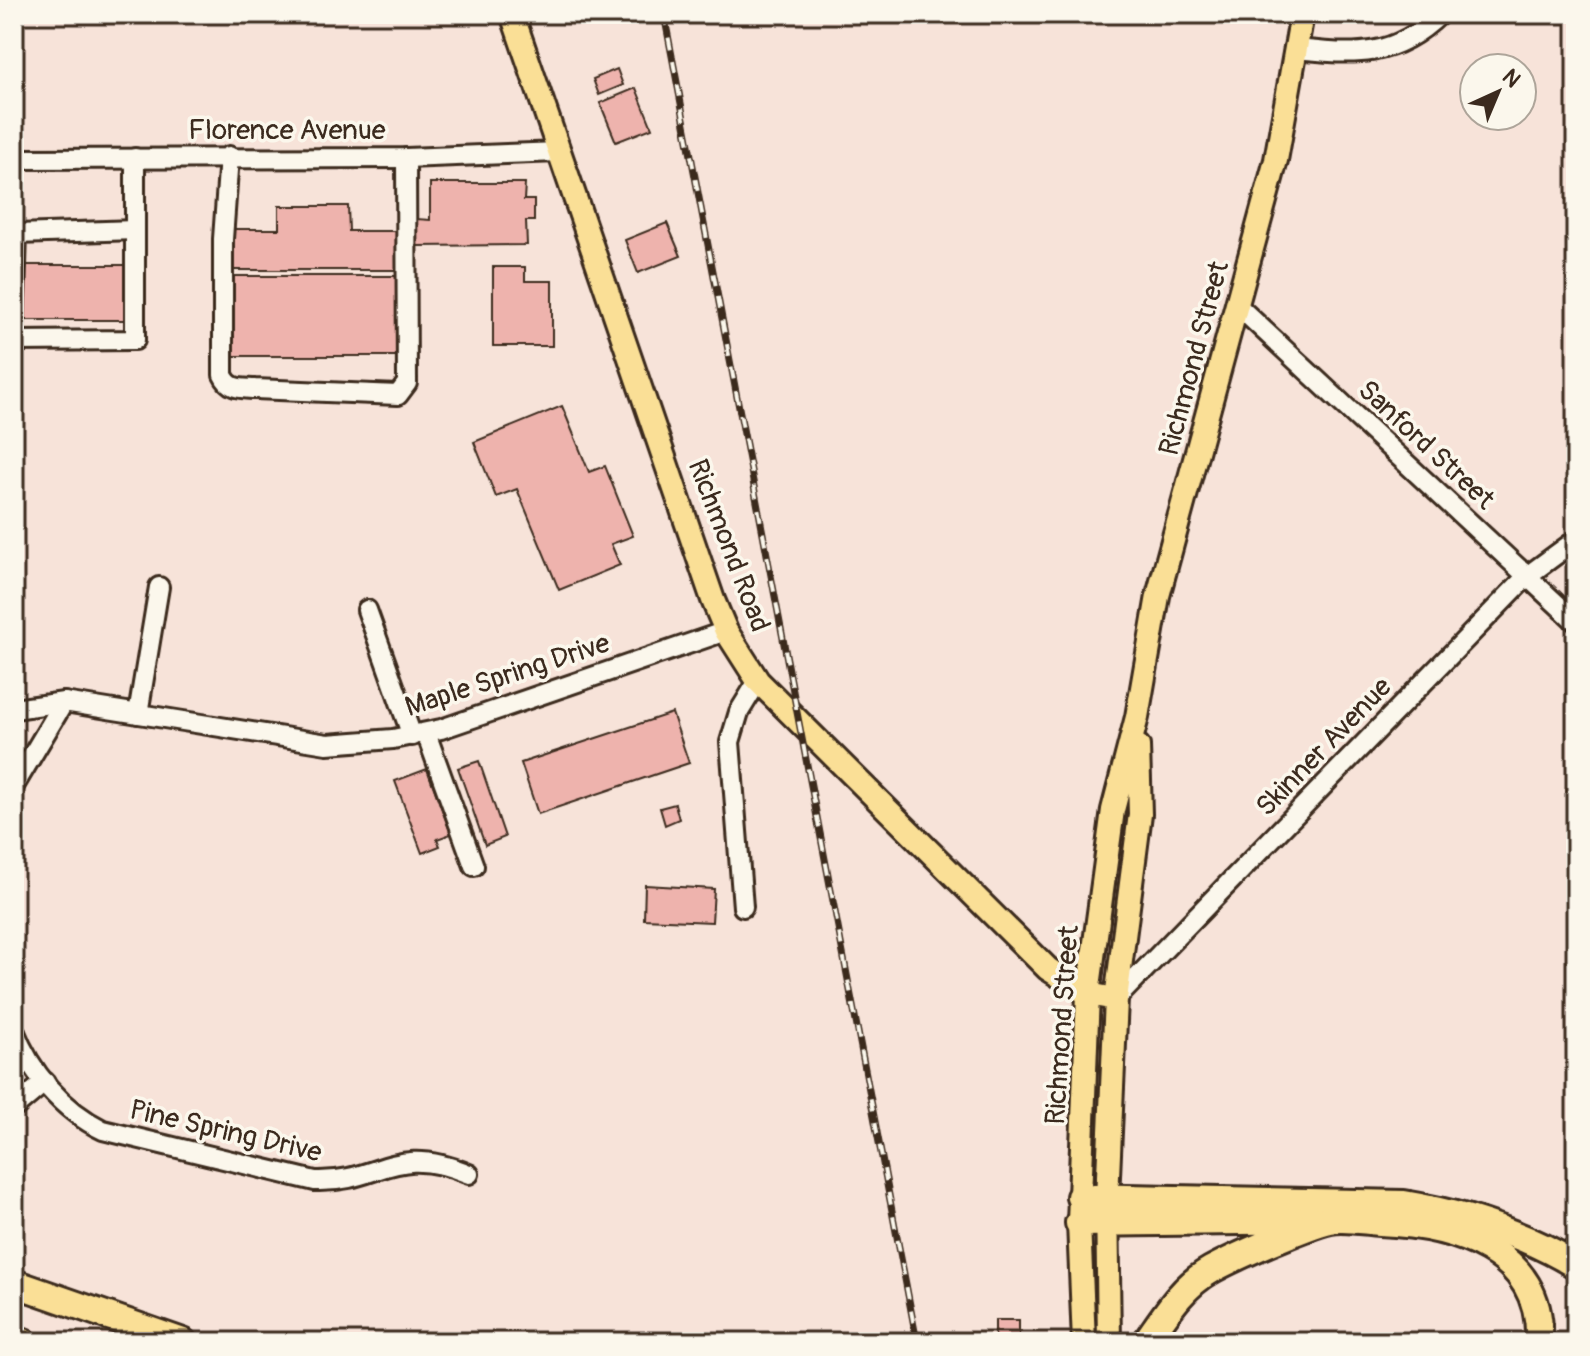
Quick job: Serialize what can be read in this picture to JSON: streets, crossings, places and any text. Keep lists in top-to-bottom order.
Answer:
{
  "streets": {
    "main road": ["Richmond Street", "Richmond Road"],
    "street": [
      "Florence Avenue",
      "Sanford Street",
      "Maple Spring Drive",
      "Skinner Avenue",
      "Pine Spring Drive"
    ]
  },
  "crossings": [
    ["Florence Avenue", "Richmond Road"],
    ["Richmond Street", "Sanford Street"],
    ["Richmond Street", "Richmond Road"],
    ["Richmond Street", "Skinner Avenue"],
    ["Sanford Street", "Skinner Avenue"],
    ["Richmond Road", "Maple Spring Drive"],
    ["Richmond Road", "Skinner Avenue"]
  ],
  "north": "top right"
}
